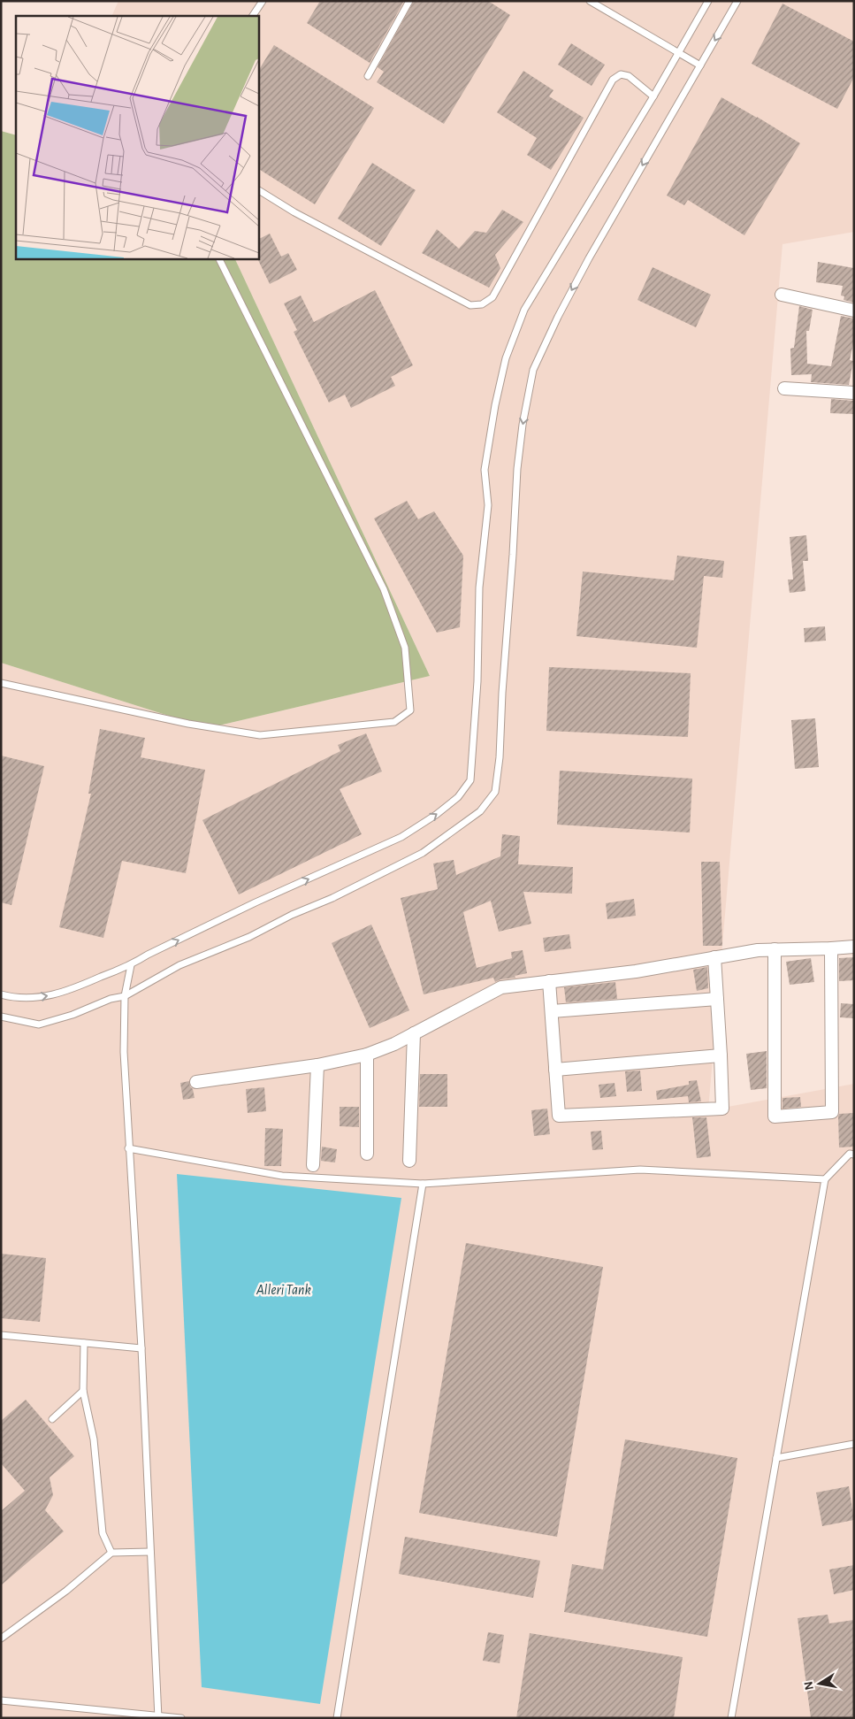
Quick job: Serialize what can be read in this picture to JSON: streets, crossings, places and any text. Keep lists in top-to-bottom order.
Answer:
{
  "water": ["Alleri Tank"],
  "north": "left"
}
